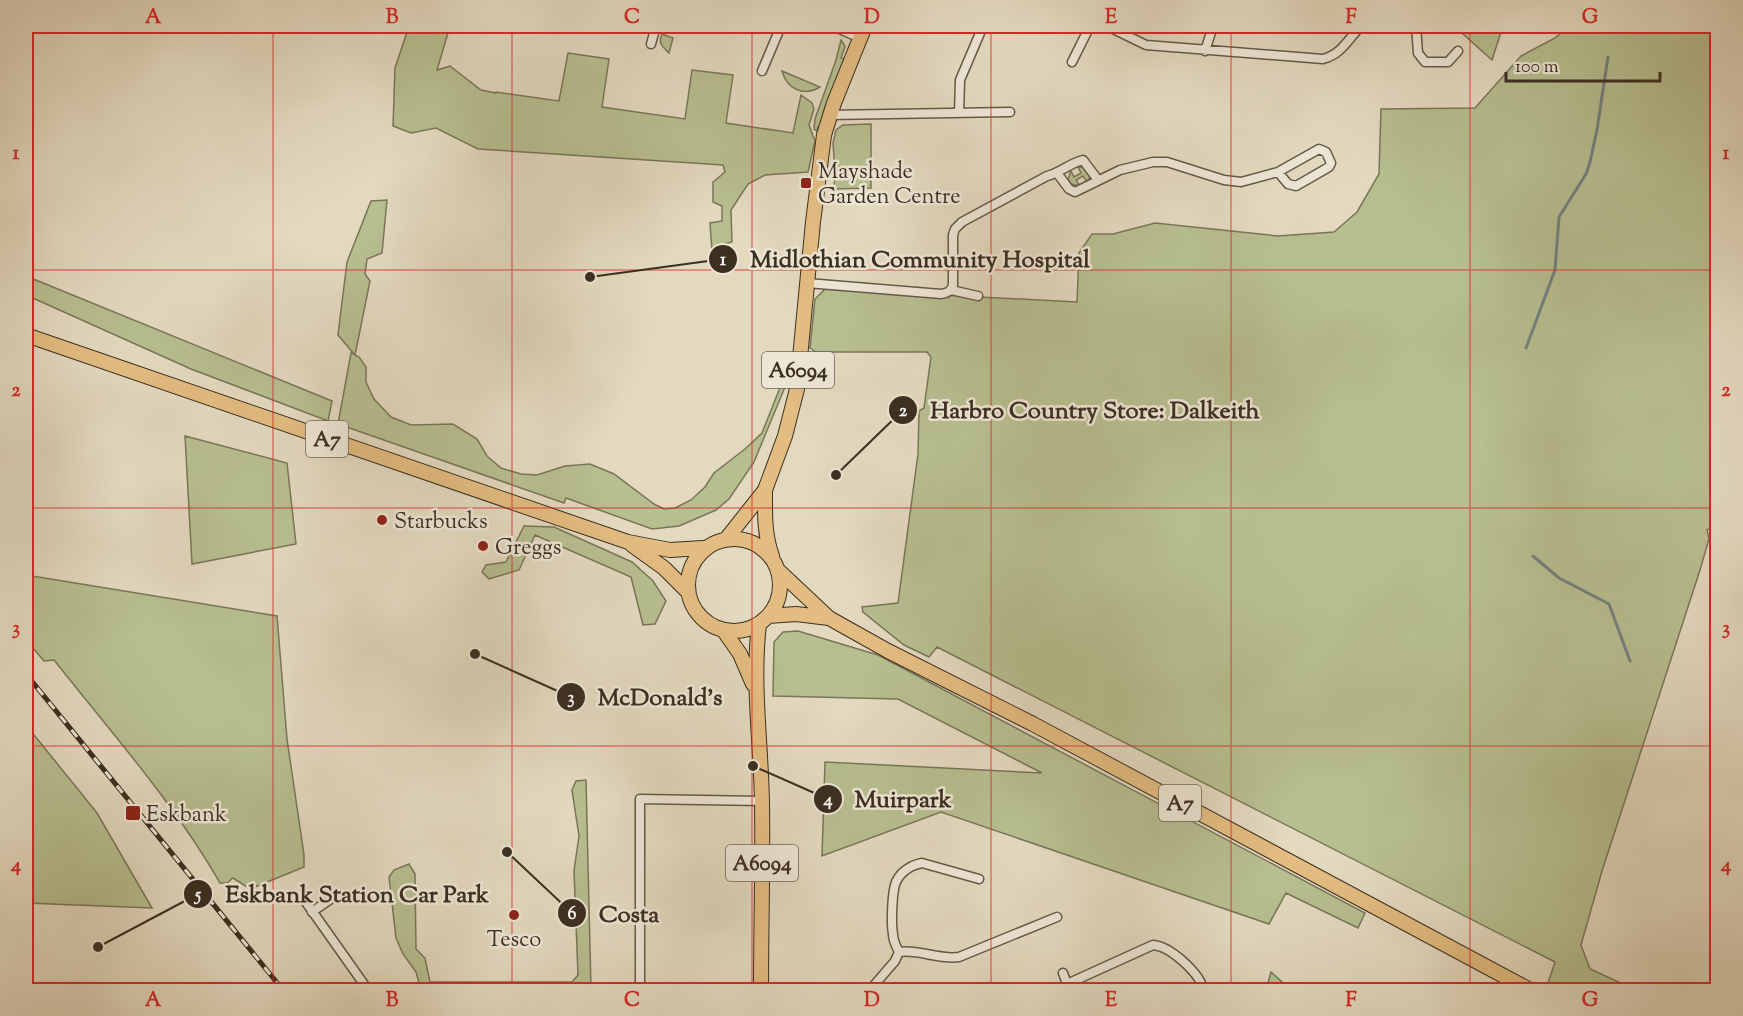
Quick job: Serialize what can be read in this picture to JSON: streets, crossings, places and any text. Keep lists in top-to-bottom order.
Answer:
{
  "streets": {
    "main road": ["A6094", "A7"]
  },
  "crossings": [
    ["A6094", "A7"]
  ],
  "places": {
    "transit": ["Mayshade Garden Centre", "Eskbank"],
    "other": [
      "Midlothian Community Hospital",
      "Harbro Country Store: Dalkeith",
      "Starbucks",
      "Greggs",
      "McDonald's",
      "Muirpark",
      "Costa",
      "Tesco",
      "Eskbank Station Car Park"
    ]
  },
  "scale_bar": "100 m",
  "grid": {
    "columns": [
      "A",
      "B",
      "C",
      "D",
      "E",
      "F",
      "G"
    ],
    "rows": [
      "1",
      "2",
      "3",
      "4"
    ]
  }
}
